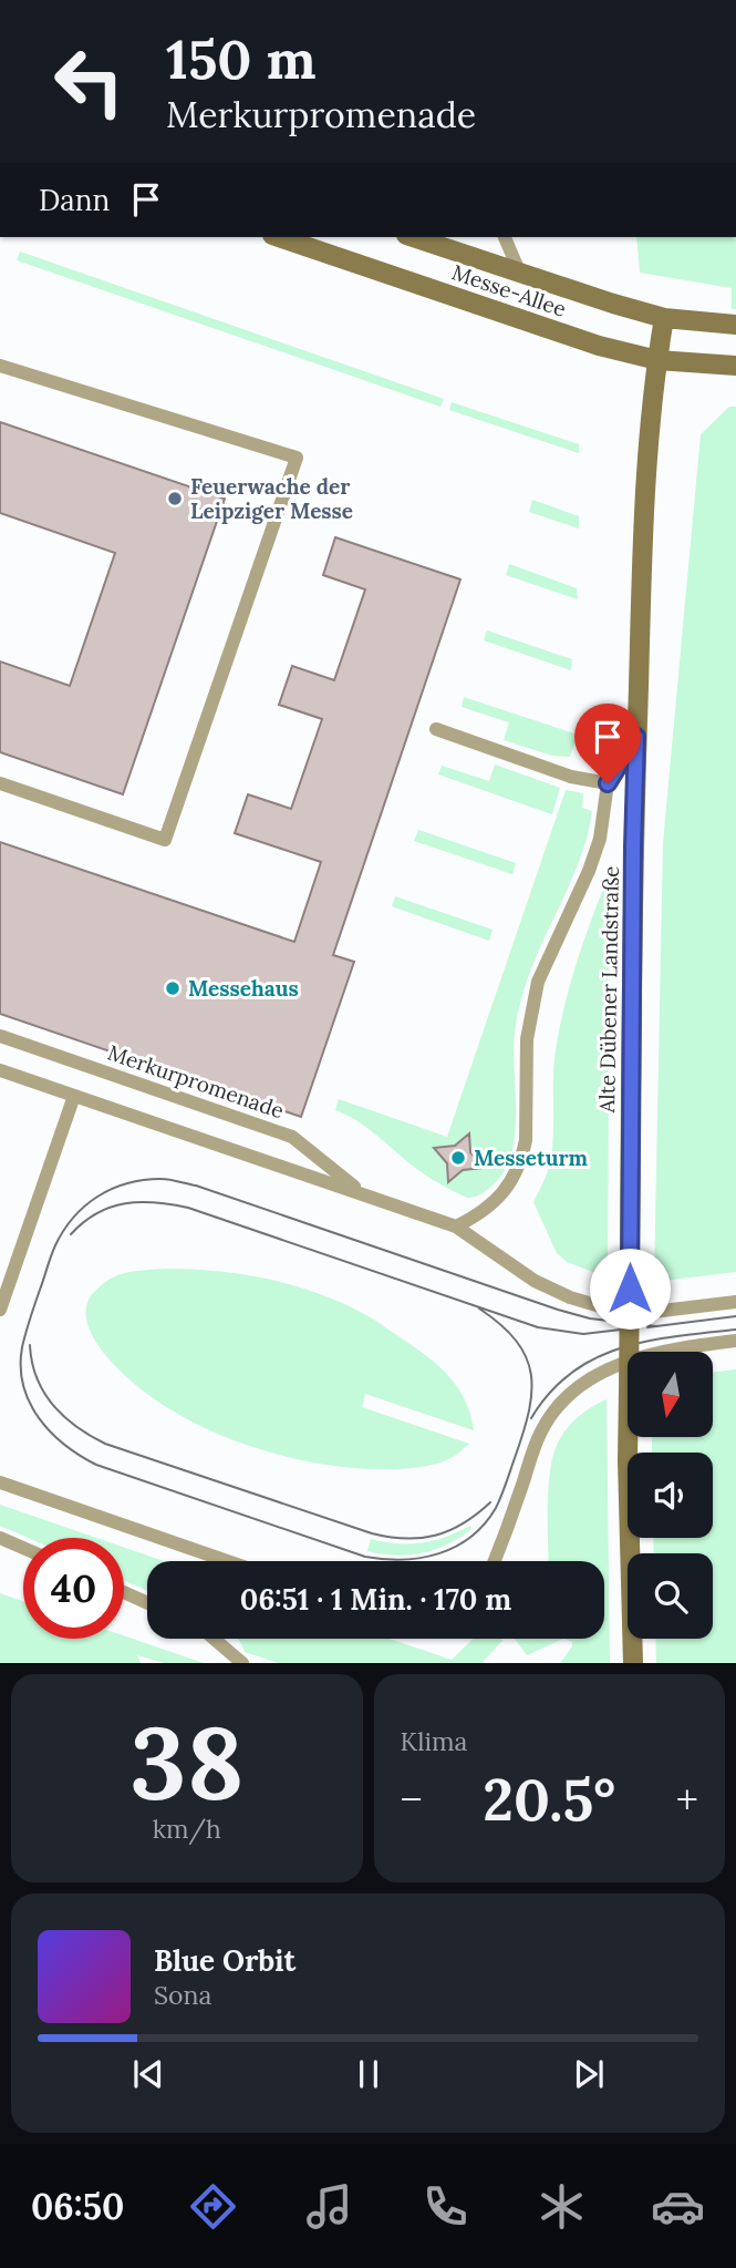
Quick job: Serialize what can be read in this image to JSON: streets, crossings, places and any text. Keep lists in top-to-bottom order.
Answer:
{
  "streets": {
    "street": ["Messe-Allee", "Alte Dübener Landstraße"],
    "lane": ["Merkurpromenade"]
  },
  "crossings": [
    ["Messe-Allee", "Alte Dübener Landstraße"]
  ],
  "places": ["Feuerwache der Leipziger Messe", "Messehaus", "Messeturm"],
  "north": "bottom",
  "page": {
    "turn": ["150 m", "Merkurpromenade"],
    "then": "Dann",
    "limit": "40",
    "trip": "06:51 · 1 Min. · 170 m",
    "tile": [
      ["38", "km/h"],
      "Klima"
    ],
    "heat": ["−", "20.5°", "+"],
    "song": ["Blue Orbit", "Sona"],
    "tabs": "06:50"
  }
}
